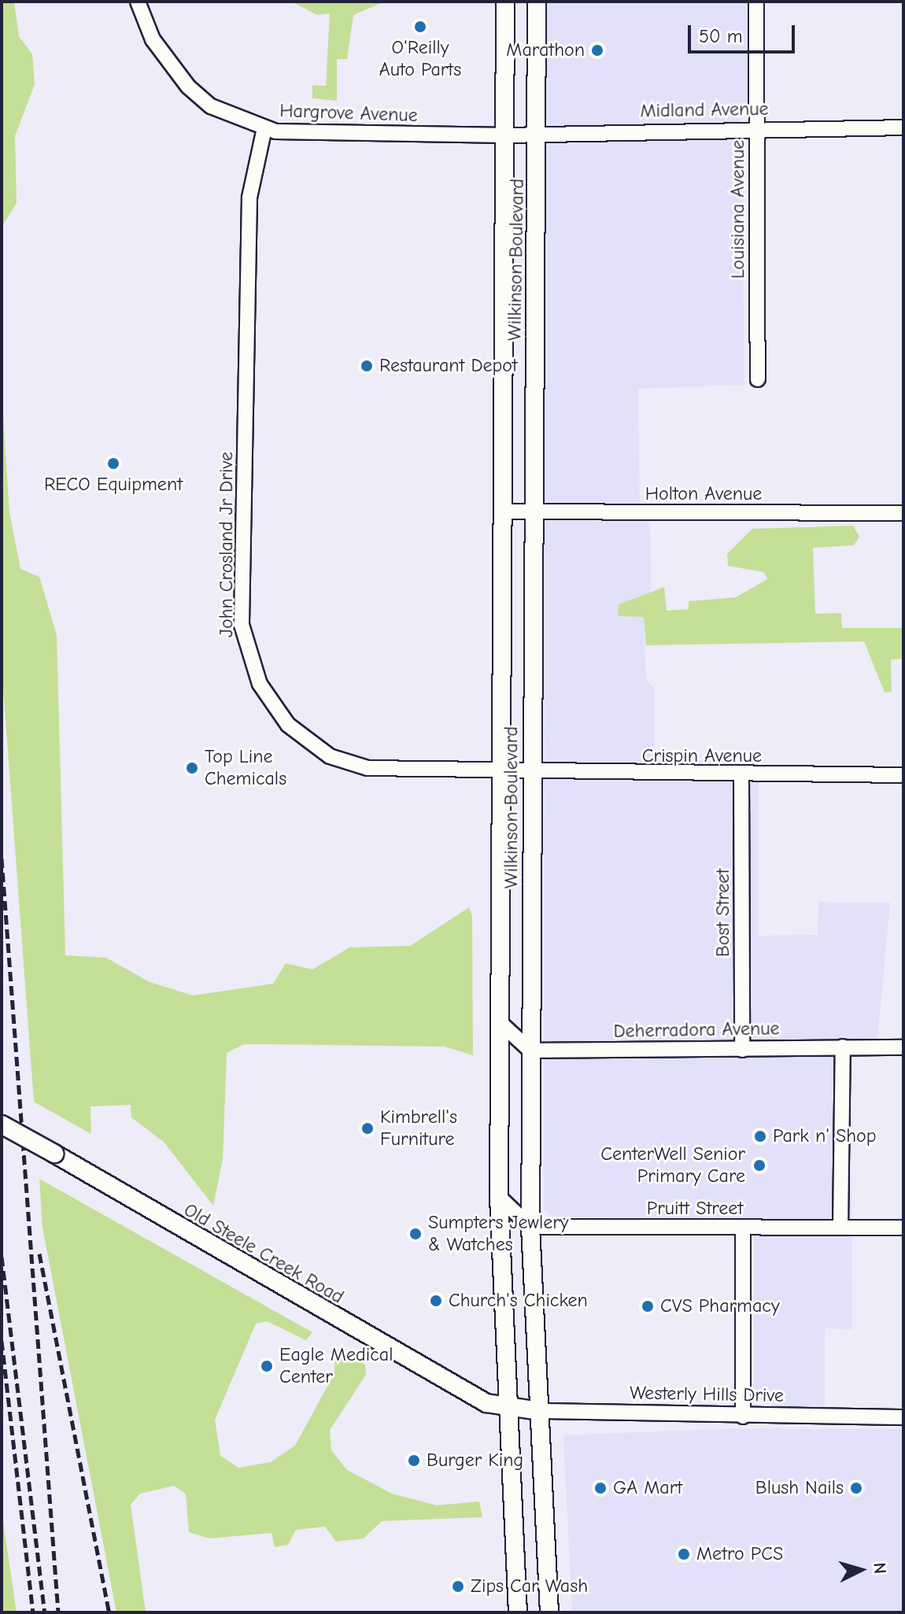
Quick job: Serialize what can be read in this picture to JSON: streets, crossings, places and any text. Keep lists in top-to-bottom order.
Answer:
{
  "streets": {
    "main road": ["Wilkinson Boulevard", "Old Steele Creek Road", "Westerly Hills Drive"],
    "street": [
      "Midland Avenue",
      "Hargrove Avenue",
      "Louisiana Avenue",
      "Holton Avenue",
      "John Crosland Jr Drive",
      "Crispin Avenue",
      "Bost Street",
      "Deherradora Avenue",
      "Pruitt Street"
    ]
  },
  "crossings": [
    ["Midland Avenue", "Hargrove Avenue"],
    ["Midland Avenue", "Louisiana Avenue"],
    ["Midland Avenue", "Wilkinson Boulevard"],
    ["Hargrove Avenue", "Wilkinson Boulevard"],
    ["Hargrove Avenue", "John Crosland Jr Drive"],
    ["Wilkinson Boulevard", "Holton Avenue"],
    ["Wilkinson Boulevard", "John Crosland Jr Drive"],
    ["Wilkinson Boulevard", "Crispin Avenue"],
    ["Wilkinson Boulevard", "Deherradora Avenue"],
    ["Wilkinson Boulevard", "Pruitt Street"],
    ["Wilkinson Boulevard", "Old Steele Creek Road"],
    ["Wilkinson Boulevard", "Westerly Hills Drive"],
    ["John Crosland Jr Drive", "Crispin Avenue"],
    ["Crispin Avenue", "Bost Street"],
    ["Bost Street", "Deherradora Avenue"],
    ["Old Steele Creek Road", "Westerly Hills Drive"]
  ],
  "places": [
    "O'Reilly Auto Parts",
    "Marathon",
    "Restaurant Depot",
    "RECO Equipment",
    "Top Line Chemicals",
    "Kimbrell's Furniture",
    "Park n' Shop",
    "CenterWell Senior Primary Care",
    "Sumpters Jewlery & Watches",
    "Church's Chicken",
    "CVS Pharmacy",
    "Eagle Medical Center",
    "Burger King",
    "GA Mart",
    "Blush Nails",
    "Metro PCS",
    "Zips Car Wash"
  ],
  "scale_bar": "50 m",
  "north": "right"
}
